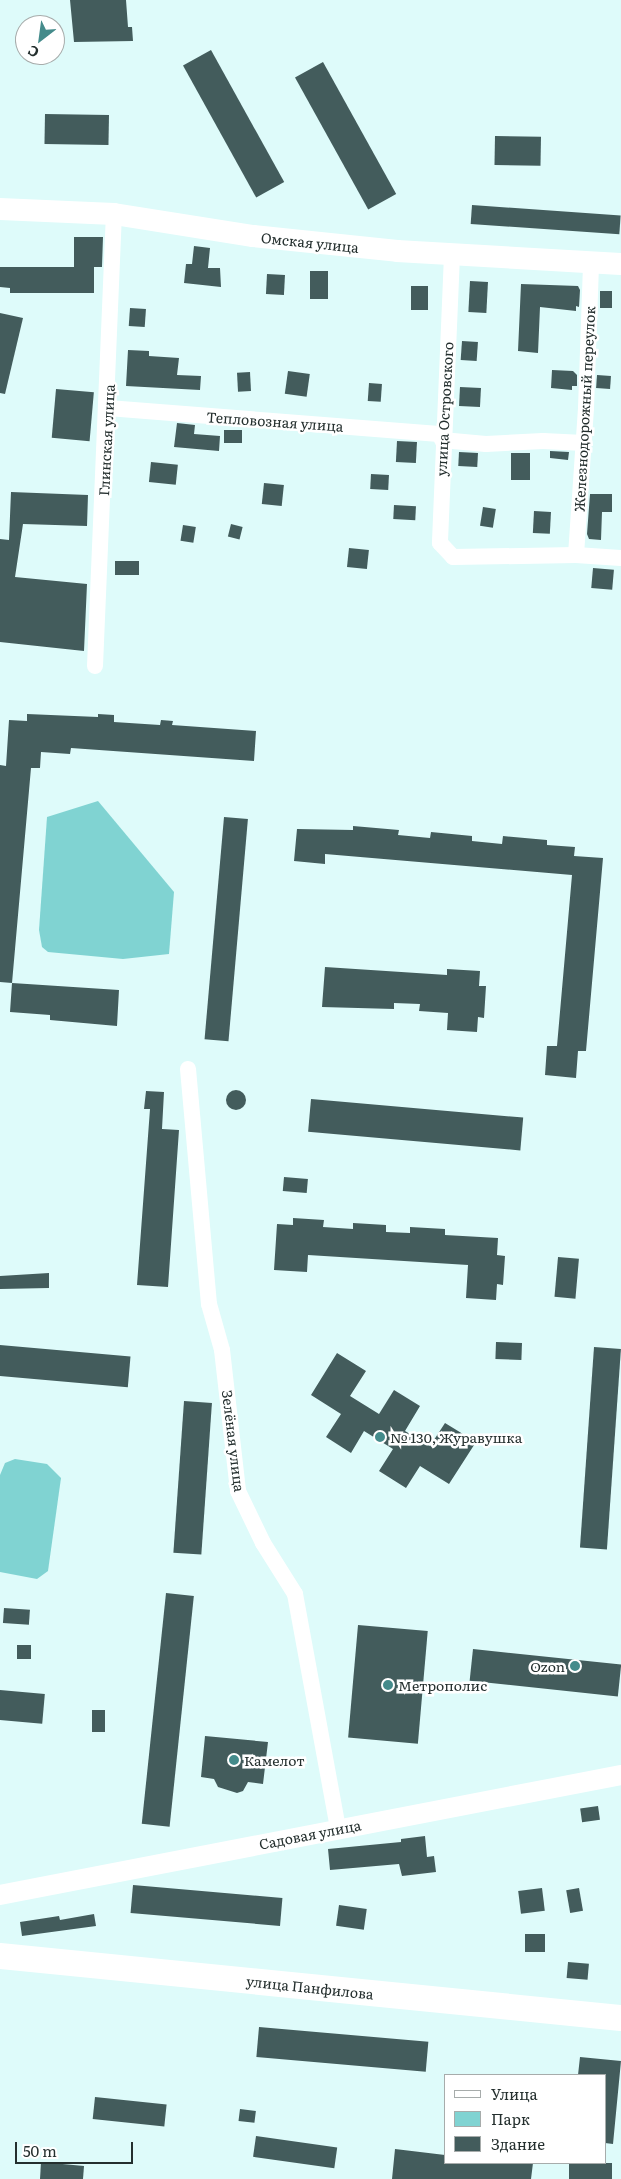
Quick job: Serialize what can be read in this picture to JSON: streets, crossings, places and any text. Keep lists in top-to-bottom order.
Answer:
{
  "streets": {
    "main road": ["Омская улица", "улица Панфилова"],
    "street": [
      "улица Островского",
      "Железнодорожный переулок",
      "Тепловозная улица",
      "Глинская улица",
      "Зелёная улица",
      "Садовая улица"
    ]
  },
  "crossings": [
    ["Омская улица", "улица Островского"],
    ["Омская улица", "Железнодорожный переулок"],
    ["Омская улица", "Глинская улица"],
    ["улица Островского", "Железнодорожный переулок"],
    ["улица Островского", "Тепловозная улица"],
    ["Железнодорожный переулок", "Тепловозная улица"],
    ["Тепловозная улица", "Глинская улица"],
    ["Зелёная улица", "Садовая улица"]
  ],
  "places": [
    "№ 130, Журавушка",
    "Ozon",
    "Метрополис",
    "Камелот"
  ],
  "legend": ["Улица", "Парк", "Здание"],
  "scale_bar": "50 m",
  "north": "bottom left"
}
